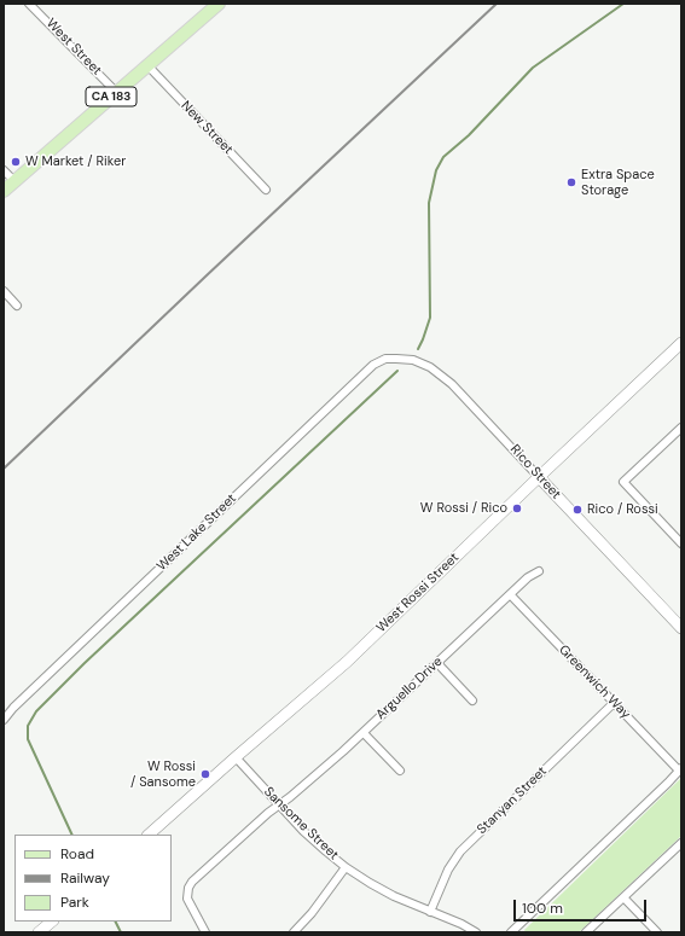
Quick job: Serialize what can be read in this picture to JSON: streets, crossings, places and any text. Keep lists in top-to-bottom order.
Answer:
{
  "streets": {
    "main road": ["CA 183", "Rico Street", "West Rossi Street"],
    "street": [
      "West Street",
      "New Street",
      "West Lake Street",
      "Greenwich Way",
      "Arguello Drive",
      "Stanyan Street",
      "Sansome Street"
    ]
  },
  "crossings": [
    ["West Street", "CA 183"],
    ["CA 183", "New Street"],
    ["Rico Street", "West Lake Street"],
    ["Rico Street", "West Rossi Street"],
    ["West Rossi Street", "Sansome Street"],
    ["Greenwich Way", "Arguello Drive"],
    ["Greenwich Way", "Stanyan Street"],
    ["Arguello Drive", "Sansome Street"],
    ["Stanyan Street", "Sansome Street"]
  ],
  "places": [
    "W Market / Riker",
    "Extra Space Storage",
    "W Rossi / Rico",
    "Rico / Rossi",
    "W Rossi / Sansome"
  ],
  "legend": ["Road", "Railway", "Park"],
  "scale_bar": "100 m"
}
